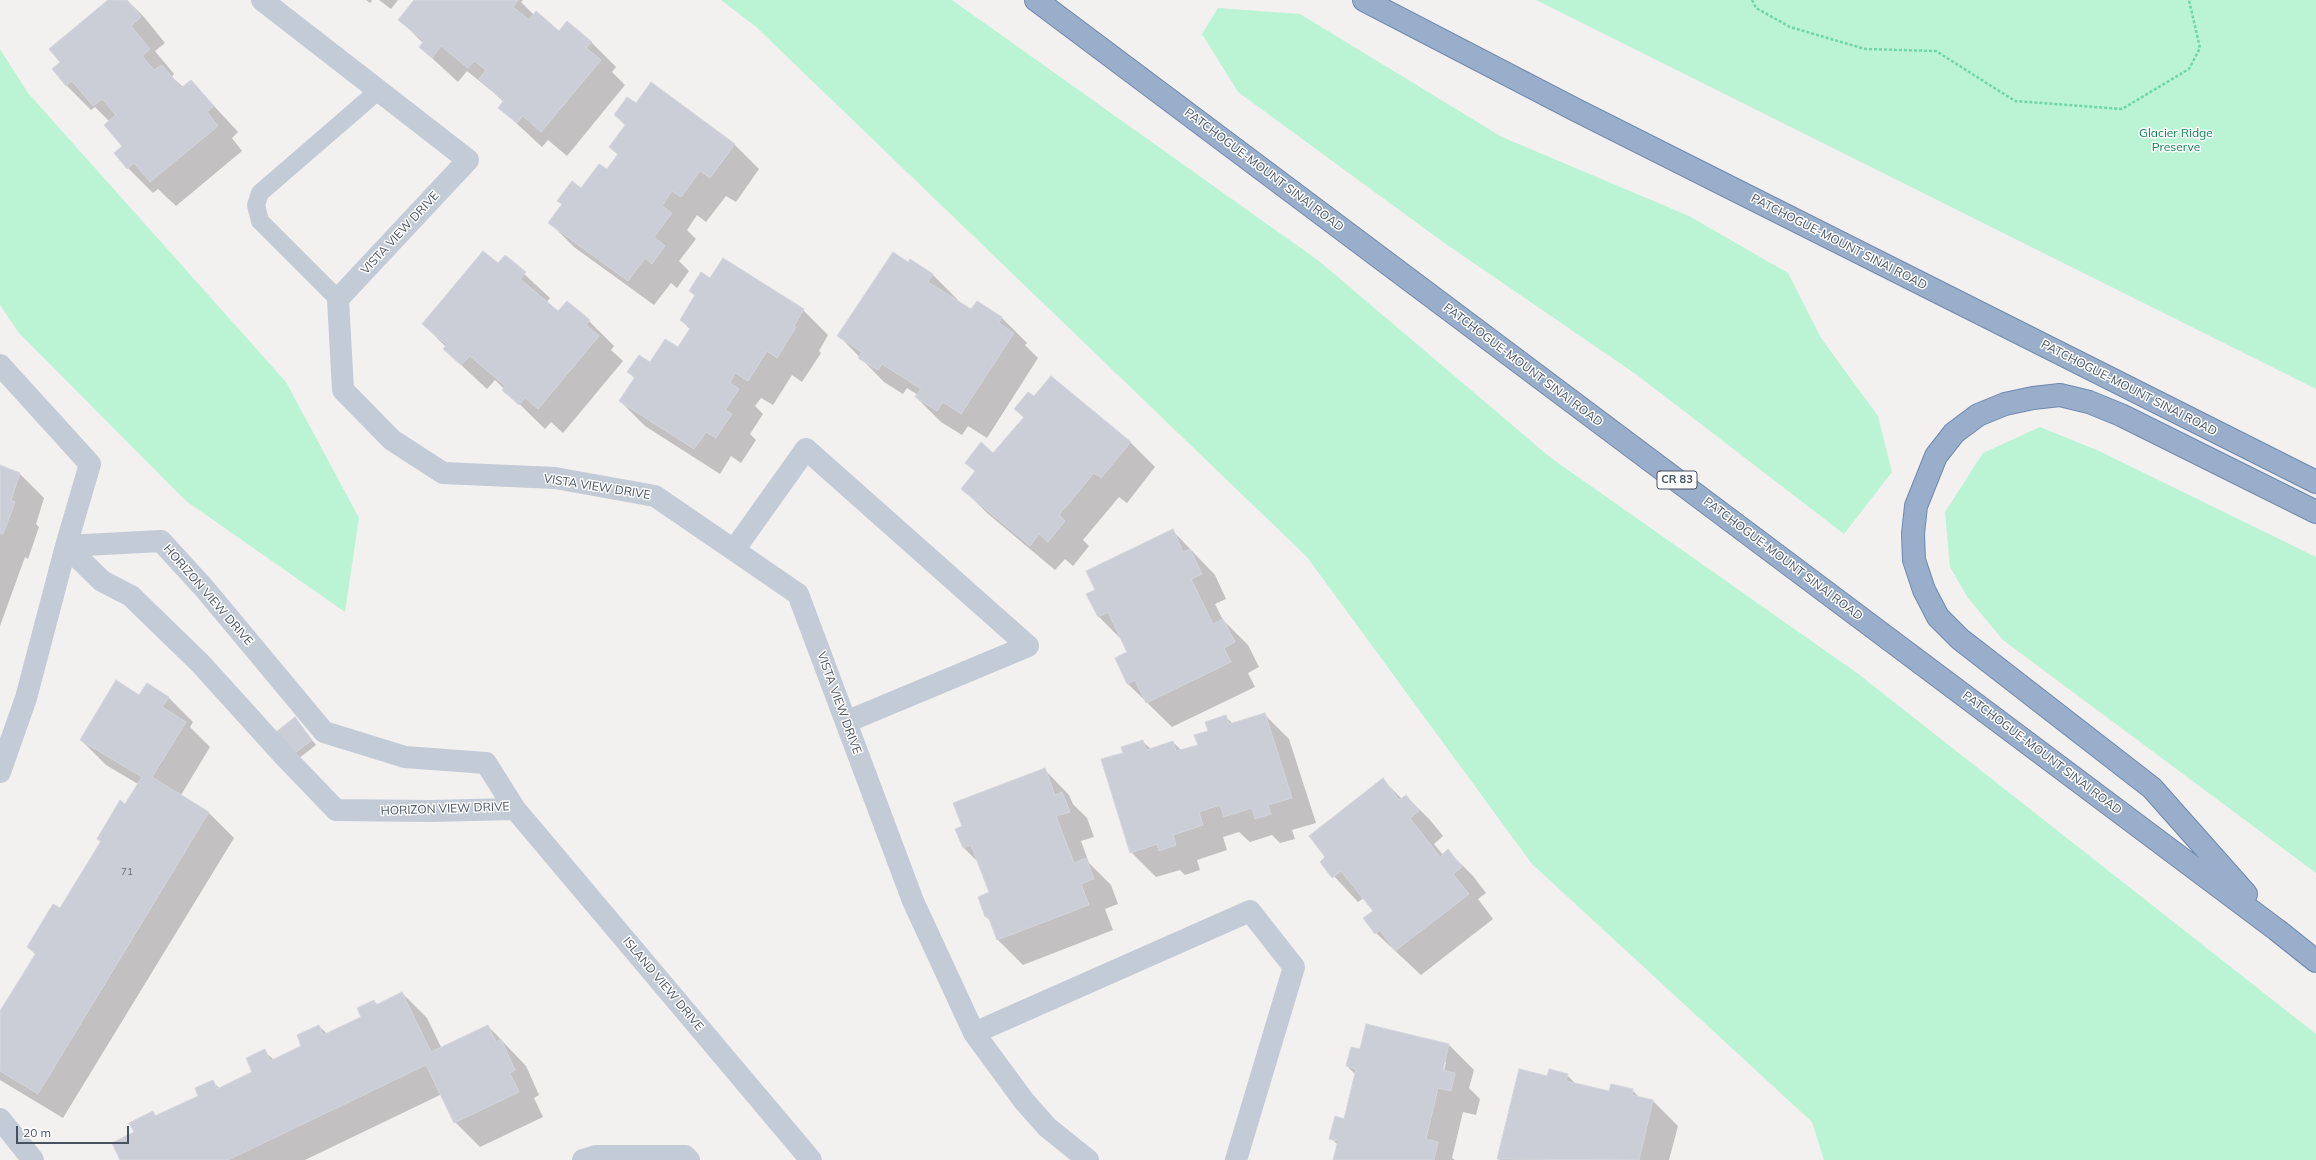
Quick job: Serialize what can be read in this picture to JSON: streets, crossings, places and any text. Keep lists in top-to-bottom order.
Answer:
{
  "streets": {
    "highway": ["PATCHOGUE-MOUNT SINAI ROAD", "CR 83"],
    "street": ["VISTA VIEW DRIVE", "HORIZON VIEW DRIVE", "ISLAND VIEW DRIVE"]
  },
  "crossings": [
    ["HORIZON VIEW DRIVE", "ISLAND VIEW DRIVE"]
  ],
  "parks": ["Glacier Ridge Preserve"],
  "house_numbers": ["71"],
  "scale_bar": "20 m"
}
